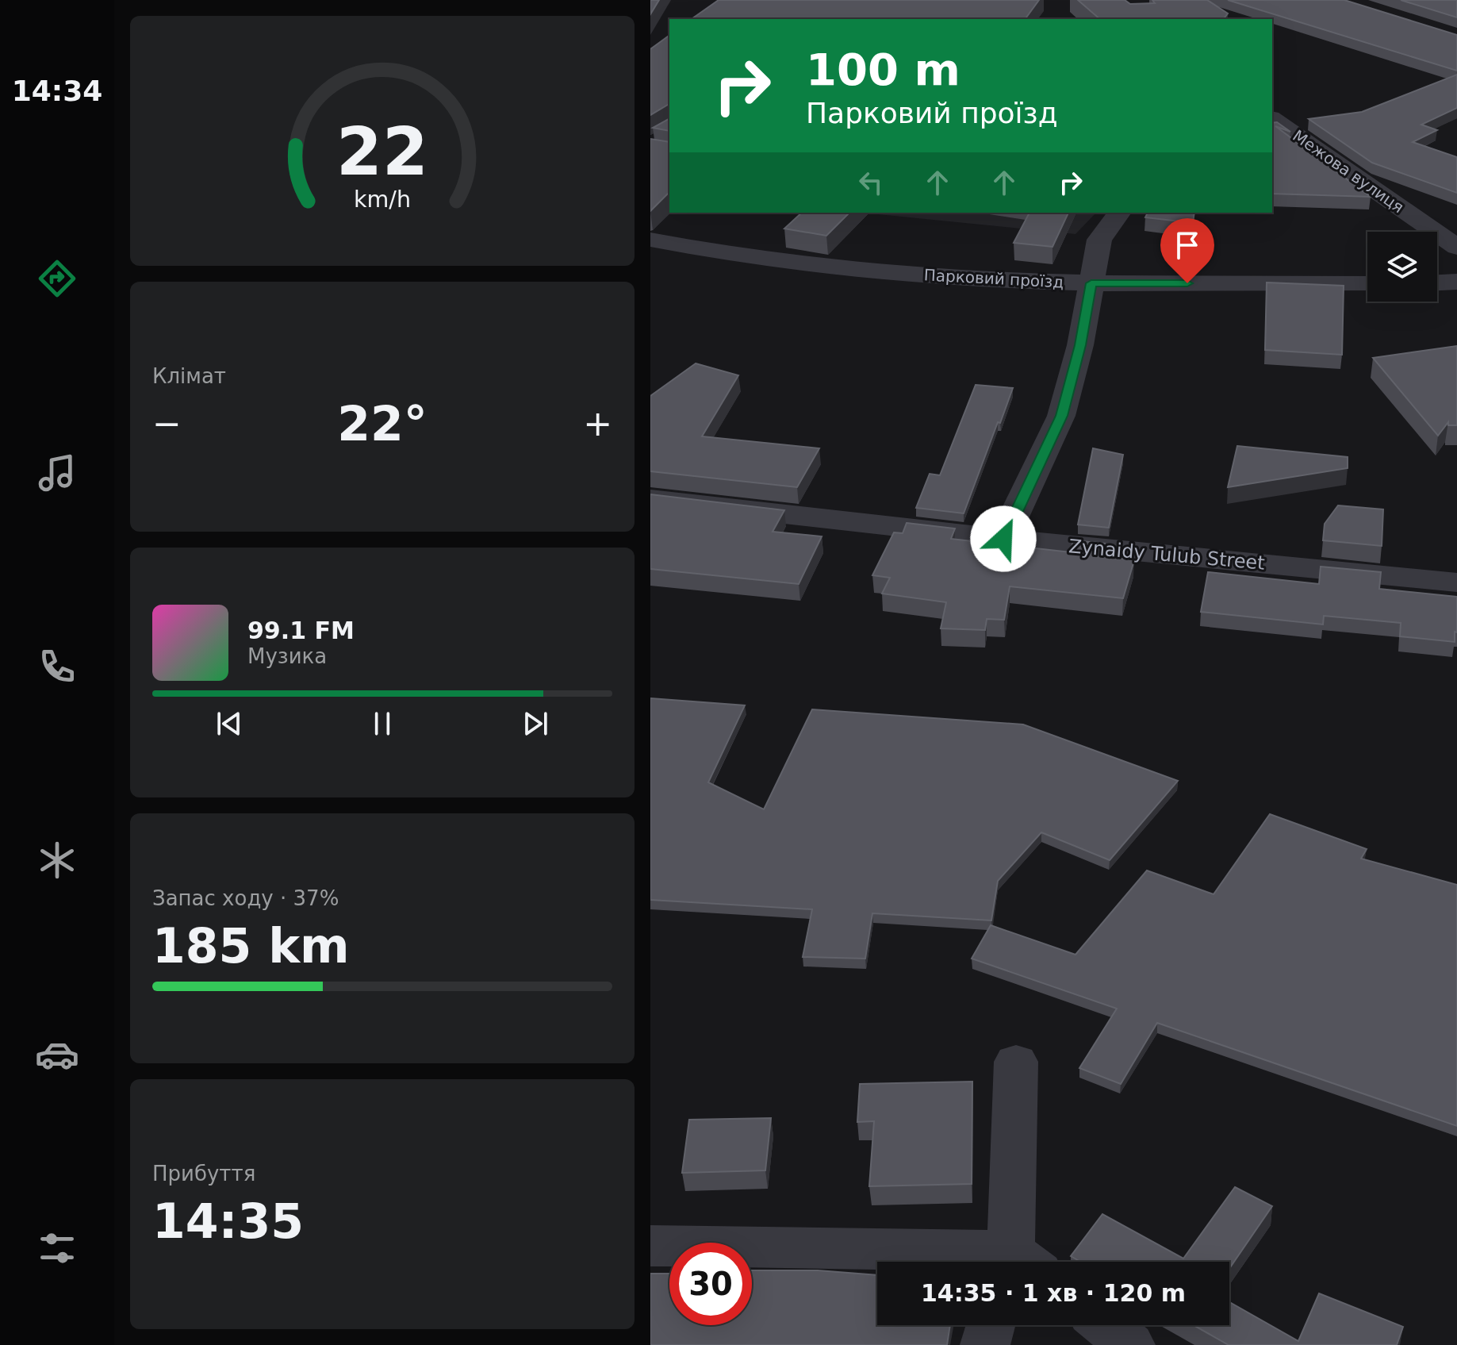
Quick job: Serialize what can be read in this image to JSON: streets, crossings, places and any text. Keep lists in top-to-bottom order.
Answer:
{
  "streets": {
    "street": ["Межова вулиця", "Парковий проїзд", "Zynaidy Tulub Street"]
  },
  "page": {
    "tabs": "14:34",
    "turn": ["100 m", "Парковий проїзд"],
    "tile": [
      "Клімат",
      ["Запас ходу · 37%", "185 km"],
      ["Прибуття", "14:35"]
    ],
    "heat": ["−", "22°", "+"],
    "song": ["99.1 FM", "Музика"],
    "limit": "30",
    "trip": "14:35 · 1 хв · 120 m",
    "gauge": ["22", "km/h"]
  }
}
